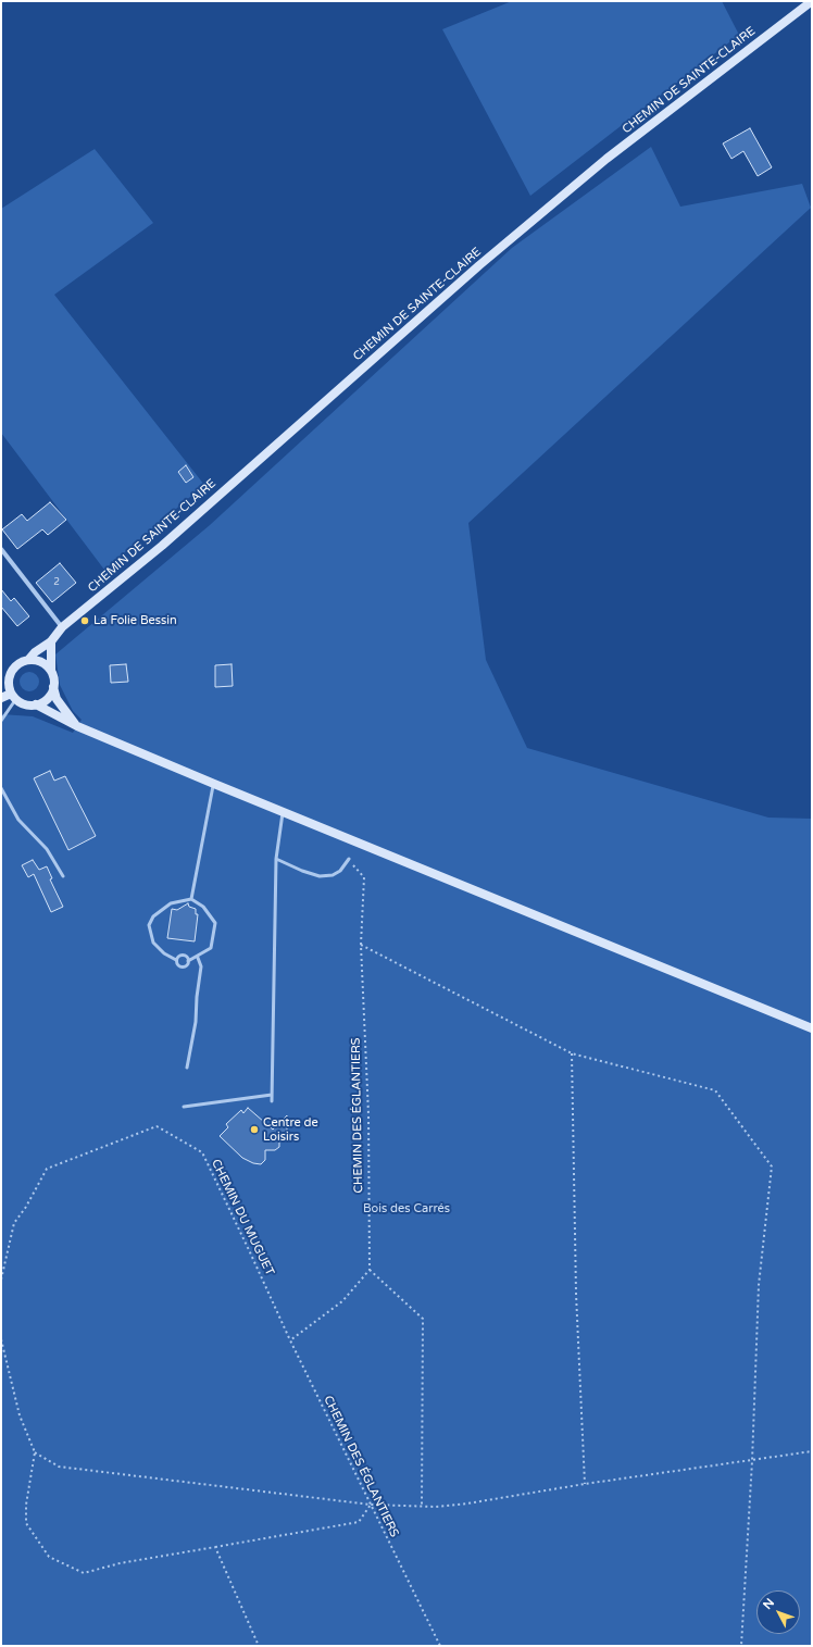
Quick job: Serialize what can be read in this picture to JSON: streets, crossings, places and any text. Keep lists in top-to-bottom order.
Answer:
{
  "streets": {
    "main road": ["CHEMIN DE SAINTE-CLAIRE"],
    "path": ["CHEMIN DES ÉGLANTIERS", "CHEMIN DU MUGUET"]
  },
  "crossings": [
    ["CHEMIN DES ÉGLANTIERS", "CHEMIN DU MUGUET"]
  ],
  "parks": ["Bois des Carrés"],
  "places": ["La Folie Bessin", "Centre de Loisirs"],
  "house_numbers": ["2"],
  "north": "top left"
}
